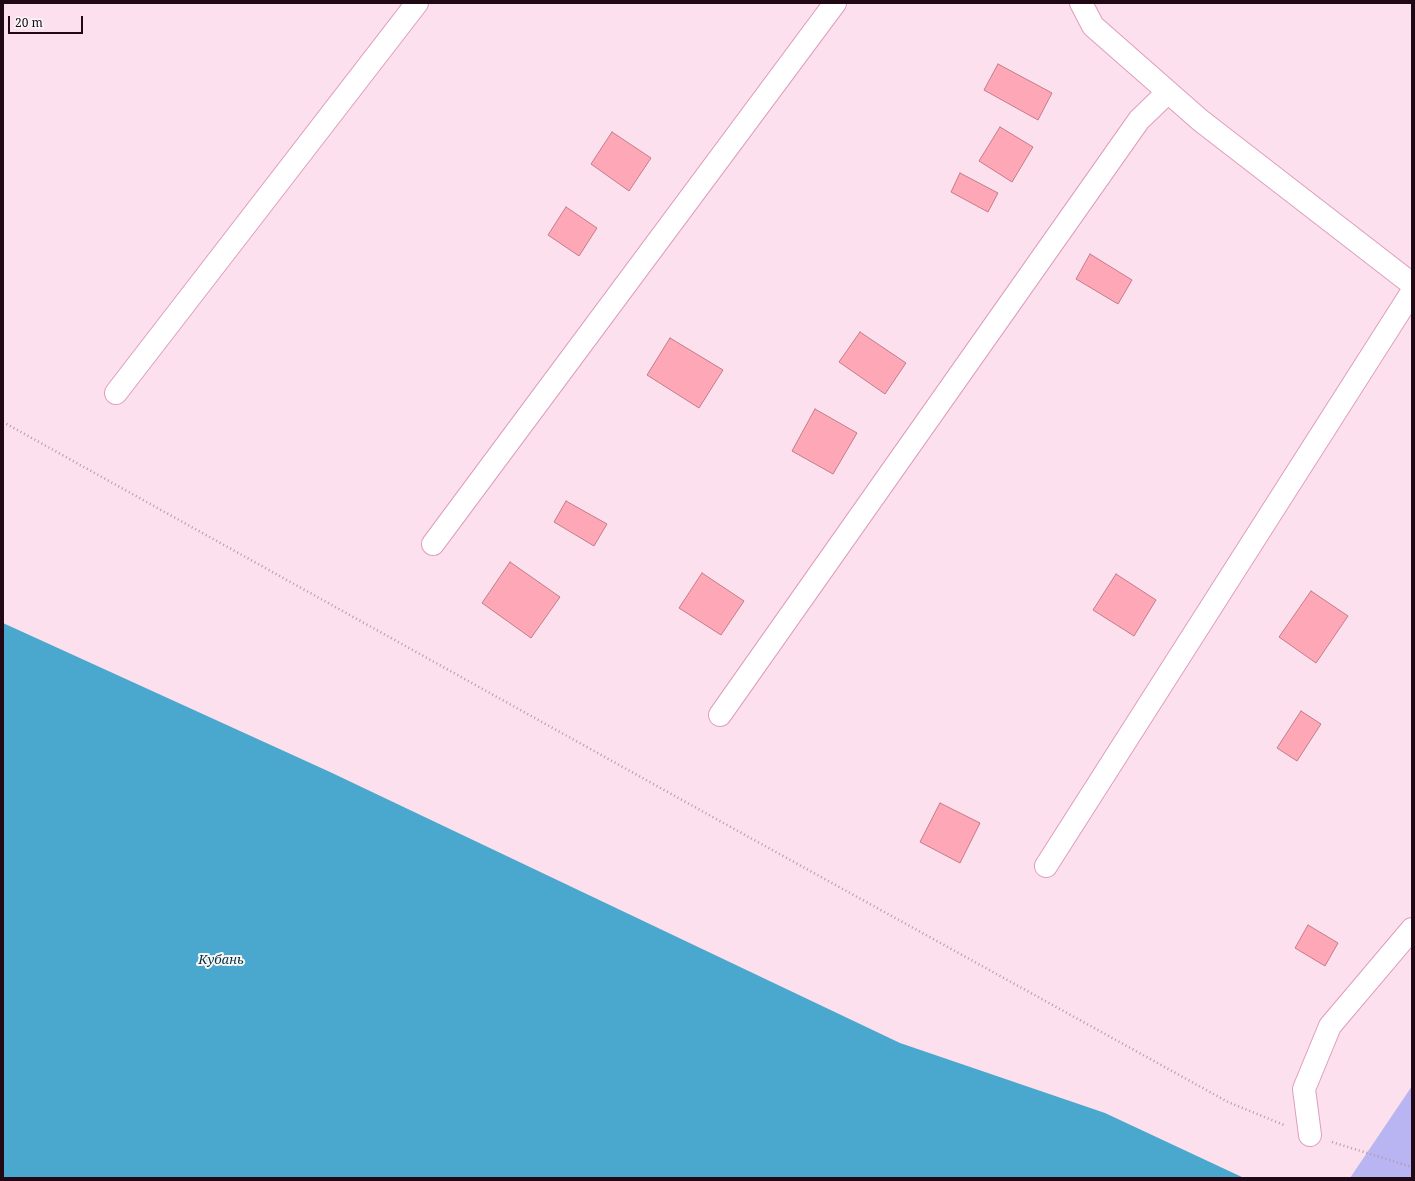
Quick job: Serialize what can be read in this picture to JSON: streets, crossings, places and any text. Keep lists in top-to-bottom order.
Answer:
{
  "water": ["Кубань"],
  "scale_bar": "20 m"
}
